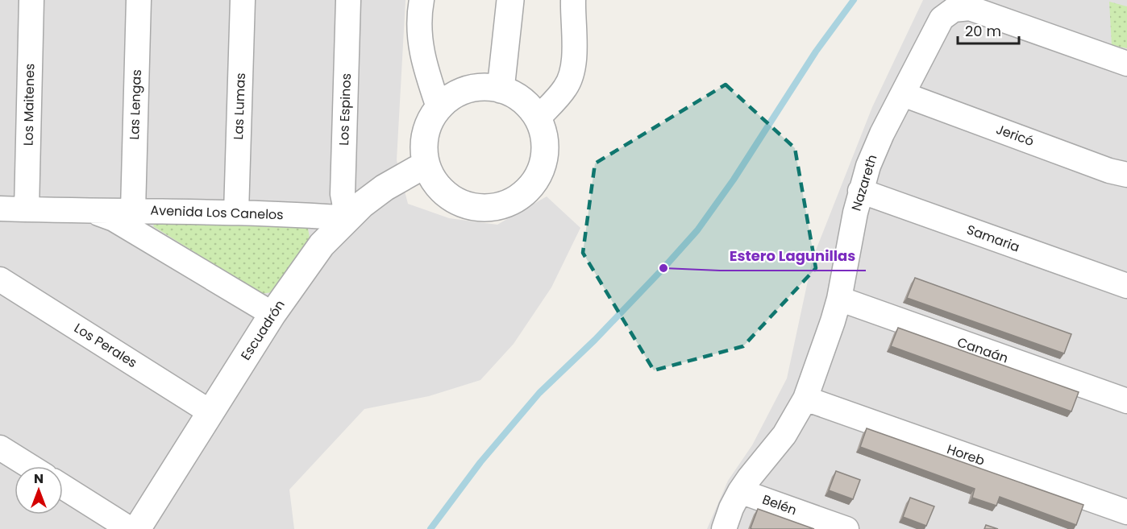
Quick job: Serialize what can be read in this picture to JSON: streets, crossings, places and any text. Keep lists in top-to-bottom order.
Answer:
{
  "streets": {
    "street": [
      "Los Maitenes",
      "Las Lengas",
      "Las Lumas",
      "Los Espinos",
      "Jericó",
      "Nazareth",
      "Avenida Los Canelos",
      "Samaria",
      "Escuadrón",
      "Los Perales",
      "Canaán",
      "Horeb",
      "Belén"
    ]
  },
  "crossings": [
    ["Los Maitenes", "Avenida Los Canelos"],
    ["Las Lengas", "Avenida Los Canelos"],
    ["Las Lumas", "Avenida Los Canelos"],
    ["Los Espinos", "Avenida Los Canelos"],
    ["Los Espinos", "Escuadrón"],
    ["Jericó", "Nazareth"],
    ["Nazareth", "Samaria"],
    ["Nazareth", "Canaán"],
    ["Nazareth", "Horeb"],
    ["Nazareth", "Belén"],
    ["Avenida Los Canelos", "Escuadrón"],
    ["Escuadrón", "Los Perales"]
  ],
  "places": ["Estero Lagunillas"],
  "scale_bar": "20 m",
  "north": "top"
}
